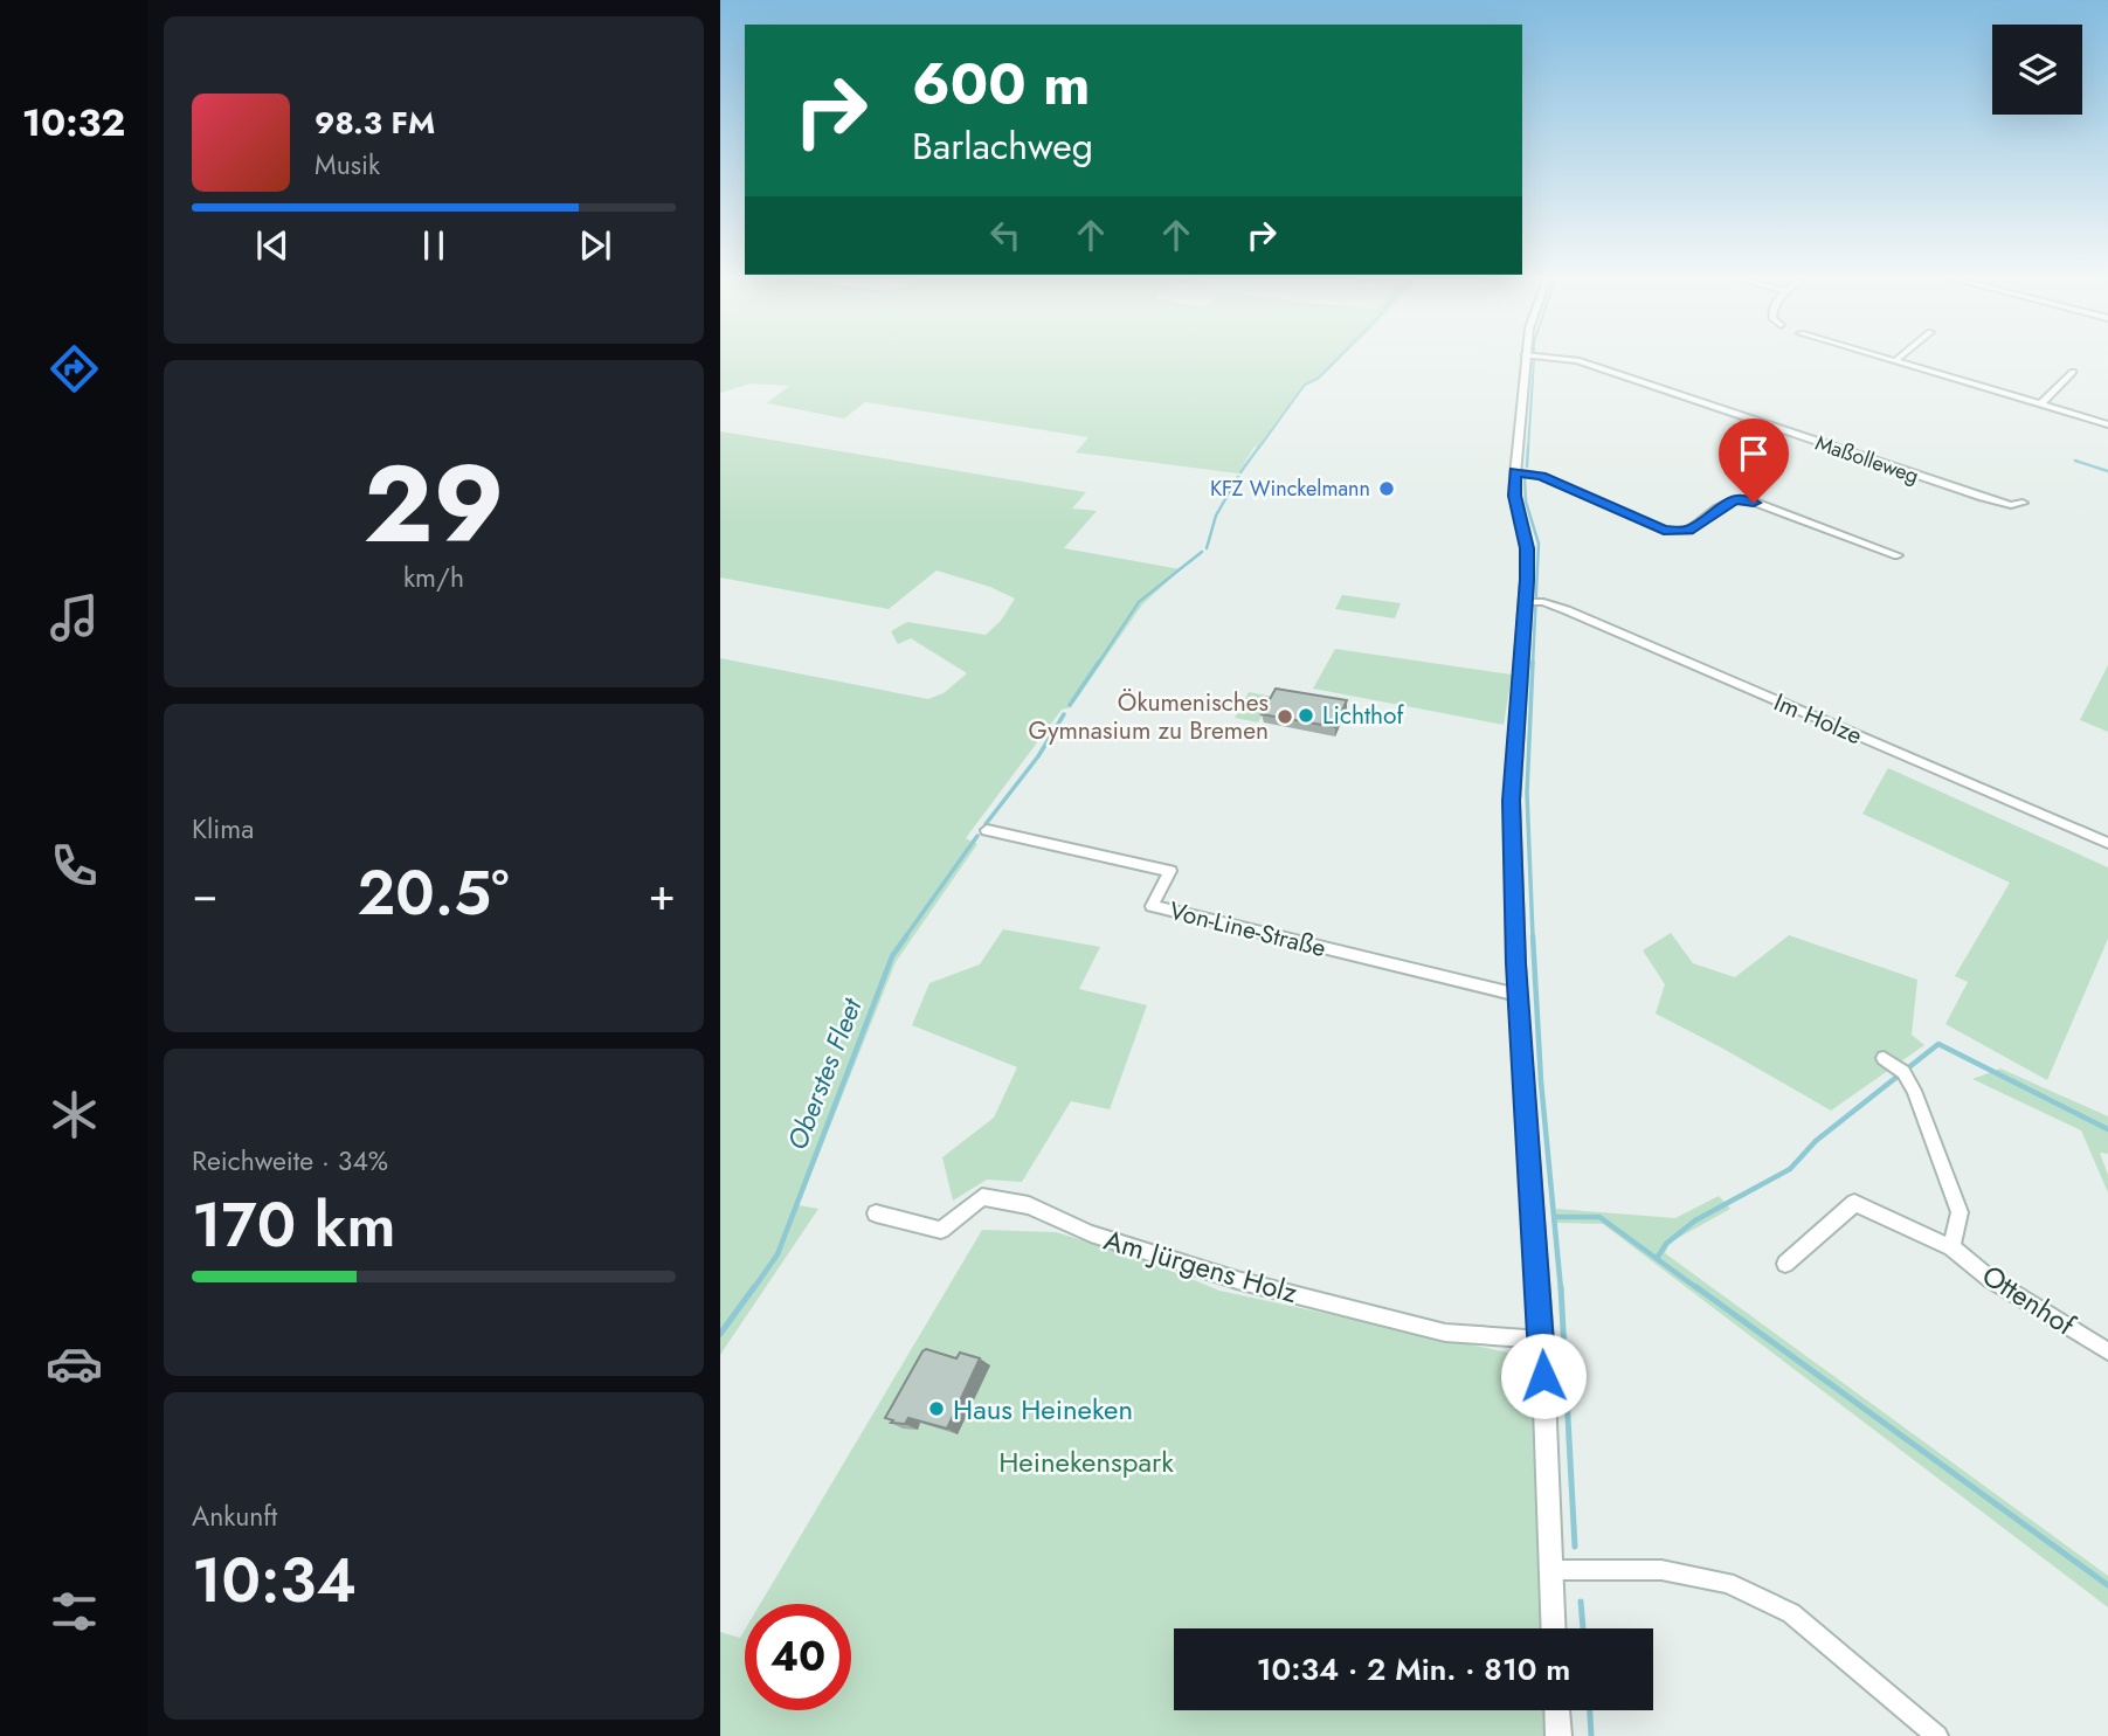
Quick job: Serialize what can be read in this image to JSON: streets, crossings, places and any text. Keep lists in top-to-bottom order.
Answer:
{
  "streets": {
    "street": [
      "Maßolleweg",
      "Im Holze",
      "Von-Line-Straße",
      "Am Jürgens Holz",
      "Ottenhof"
    ]
  },
  "water": ["Oberstes Fleet"],
  "parks": ["Heinekenspark"],
  "places": [
    "KFZ Winckelmann",
    "Lichthof",
    "Ökumenisches Gymnasium zu Bremen",
    "Haus Heineken"
  ],
  "page": {
    "tabs": "10:32",
    "turn": ["600 m", "Barlachweg"],
    "song": ["98.3 FM", "Musik"],
    "tile": [
      ["29", "km/h"],
      "Klima",
      ["Reichweite · 34%", "170 km"],
      ["Ankunft", "10:34"]
    ],
    "heat": ["−", "20.5°", "+"],
    "limit": "40",
    "trip": "10:34 · 2 Min. · 810 m"
  }
}
